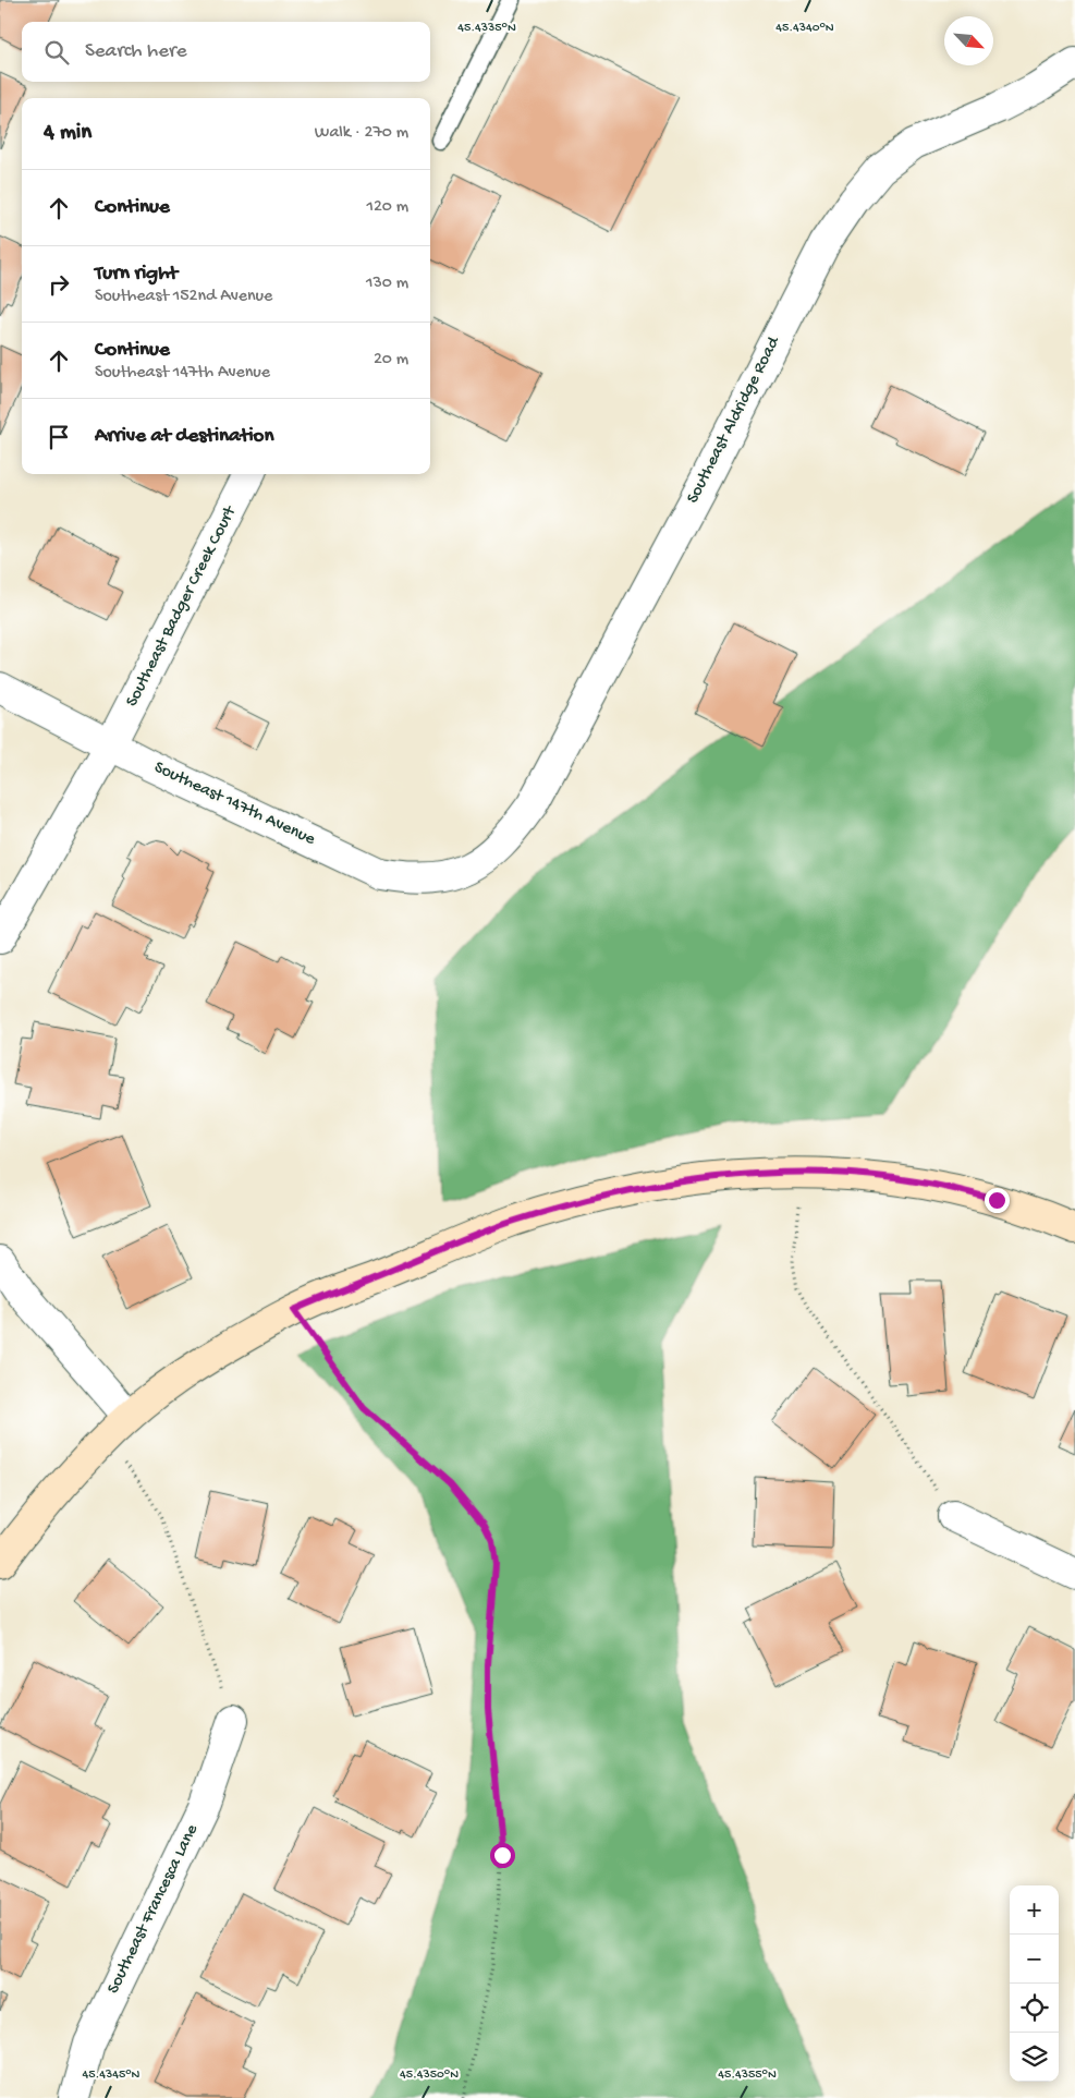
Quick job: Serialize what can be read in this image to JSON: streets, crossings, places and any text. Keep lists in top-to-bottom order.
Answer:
{
  "streets": {
    "street": [
      "Southeast Aldridge Road",
      "Southeast Badger Creek Court",
      "Southeast 147th Avenue",
      "Southeast Francesca Lane"
    ]
  },
  "crossings": [
    ["Southeast Aldridge Road", "Southeast 147th Avenue"],
    ["Southeast Badger Creek Court", "Southeast 147th Avenue"]
  ],
  "north": "bottom right",
  "page": {
    "search": "Search here",
    "heading": ["4 min", "Walk · 270 m"],
    "list": [
      ["Continue", "120 m"],
      ["Turn right", "Southeast 152nd Avenue", "130 m"],
      ["Continue", "Southeast 147th Avenue", "20 m"],
      "Arrive at destination"
    ],
    "map_buttons": ["+", "−"]
  },
  "coordinates": [
    "45.4335°N",
    "45.4340°N",
    "45.4345°N",
    "45.4350°N",
    "45.4355°N"
  ]
}
